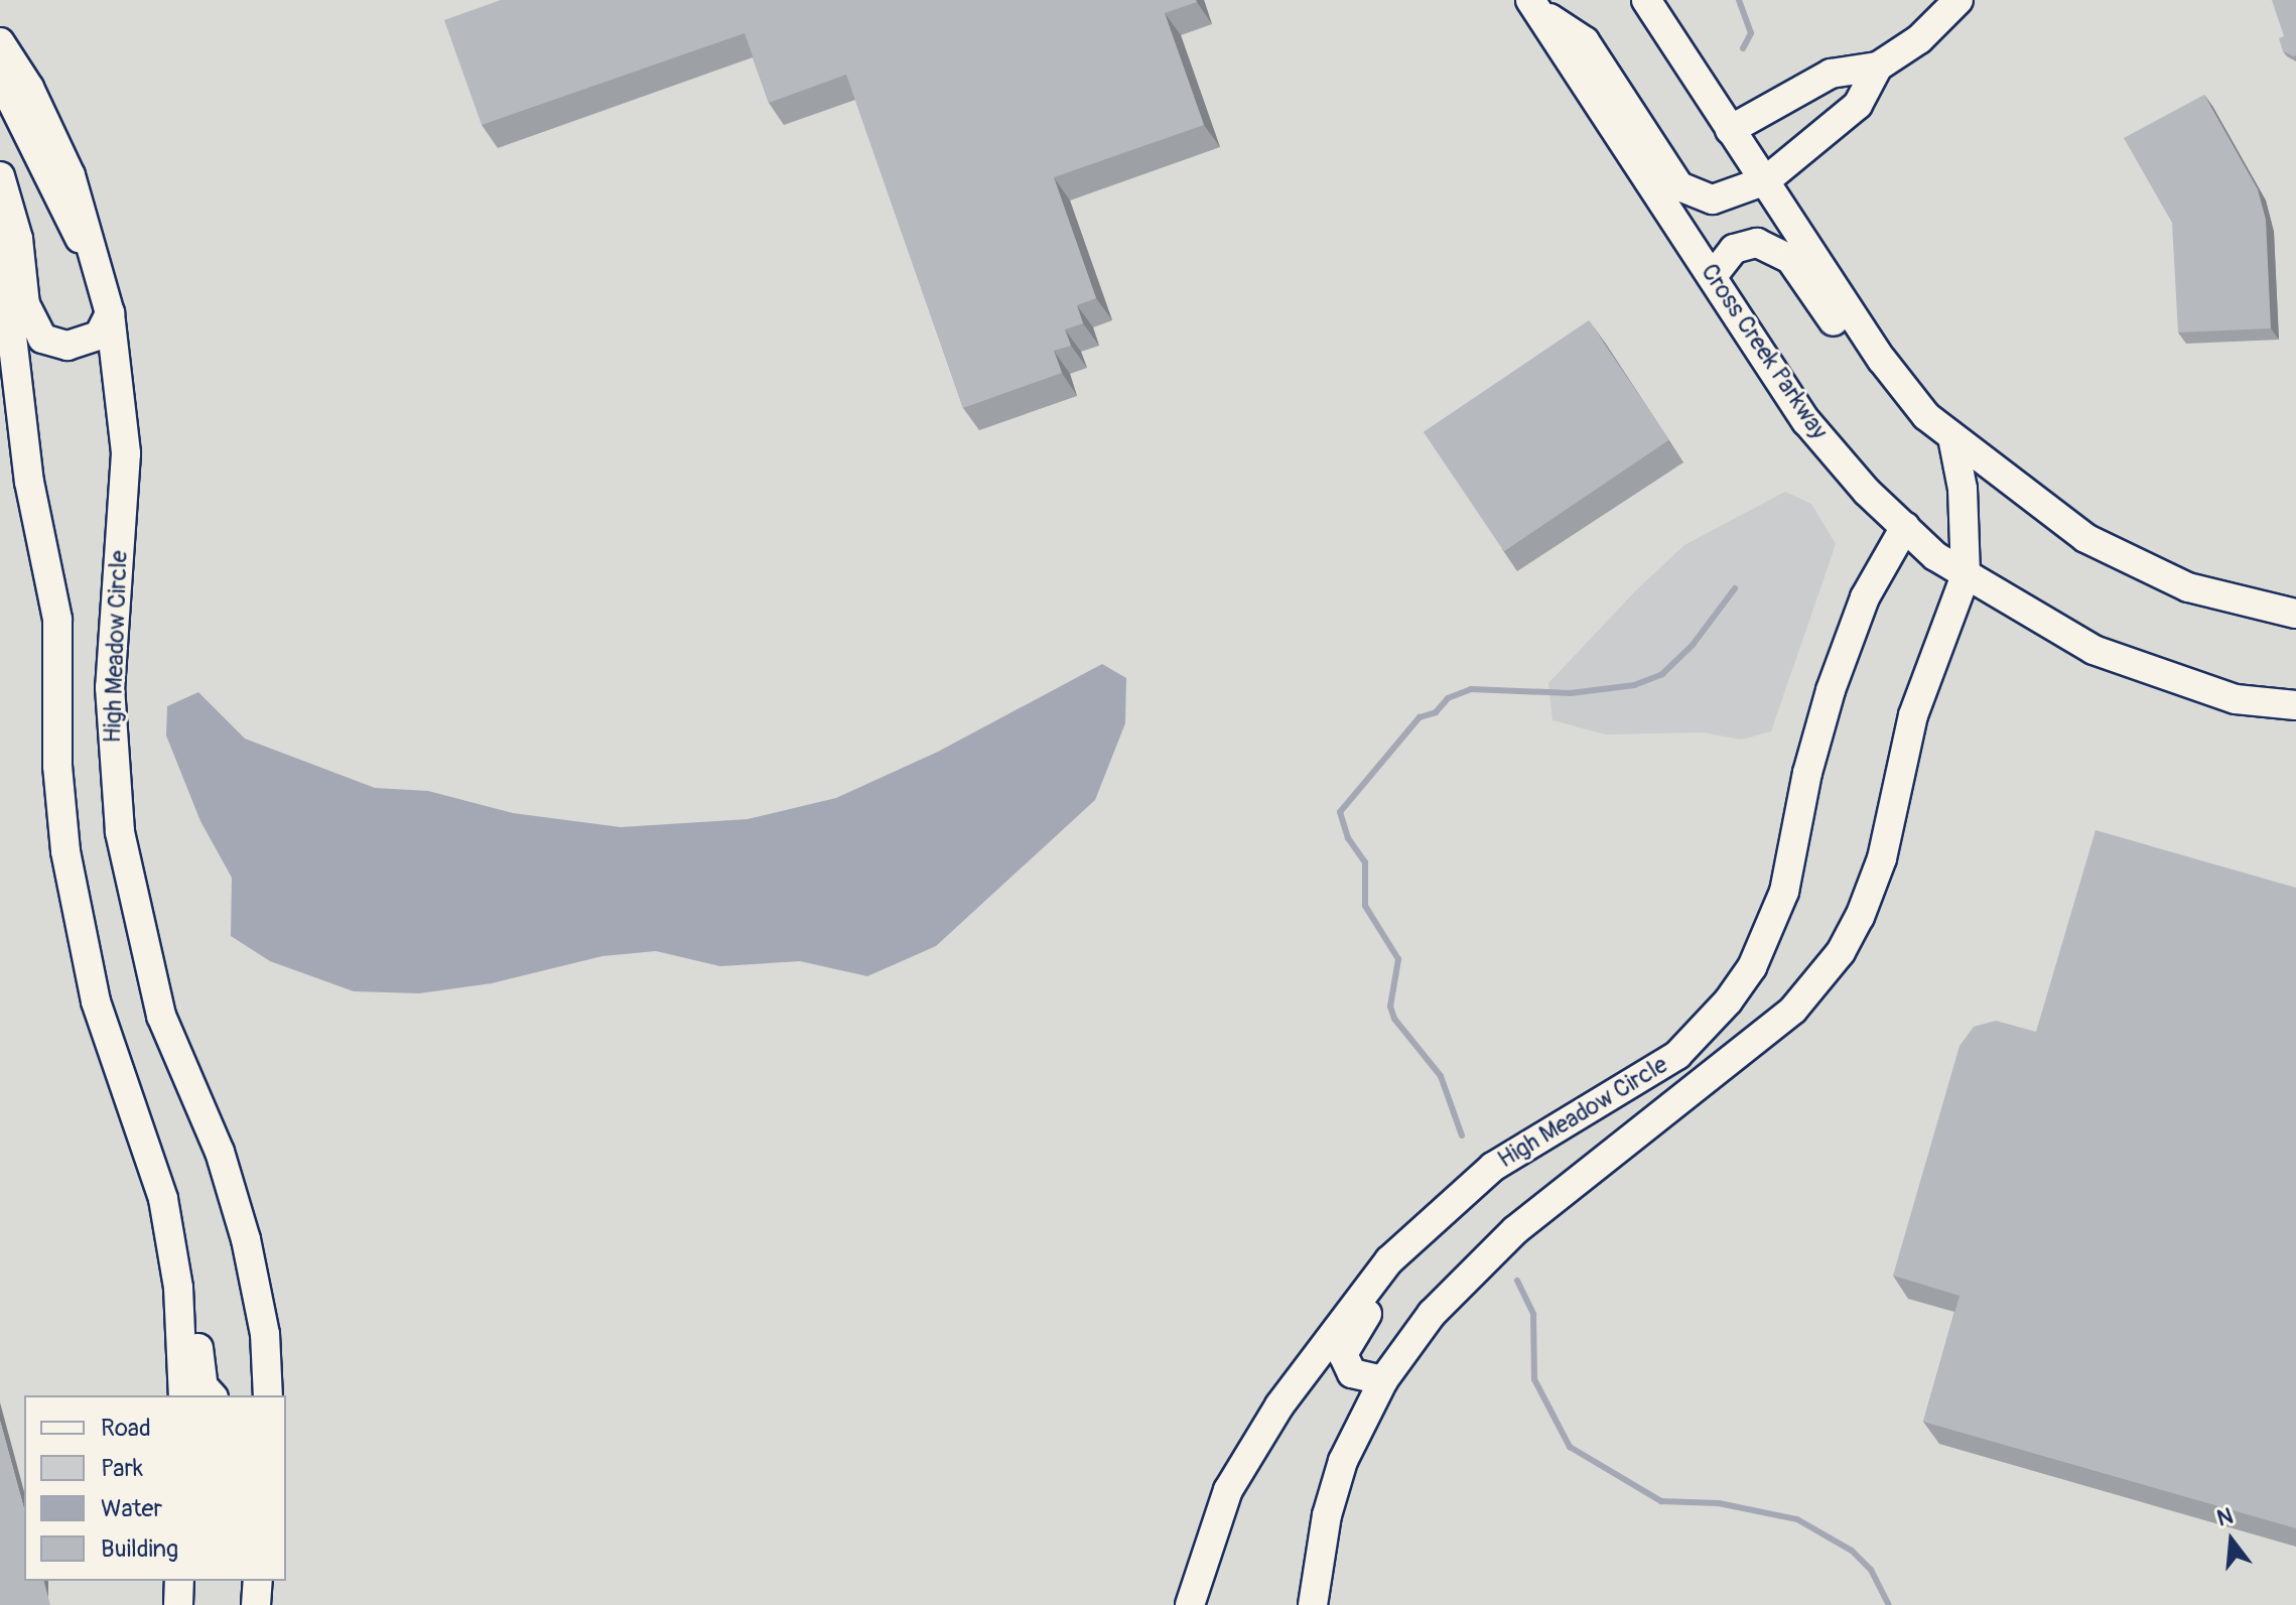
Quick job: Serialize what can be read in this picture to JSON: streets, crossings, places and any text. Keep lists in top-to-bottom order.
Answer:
{
  "streets": {
    "street": ["Cross Creek Parkway", "High Meadow Circle"]
  },
  "crossings": [
    ["Cross Creek Parkway", "High Meadow Circle"]
  ],
  "legend": [
    "Road",
    "Park",
    "Water",
    "Building"
  ],
  "north": "top"
}
